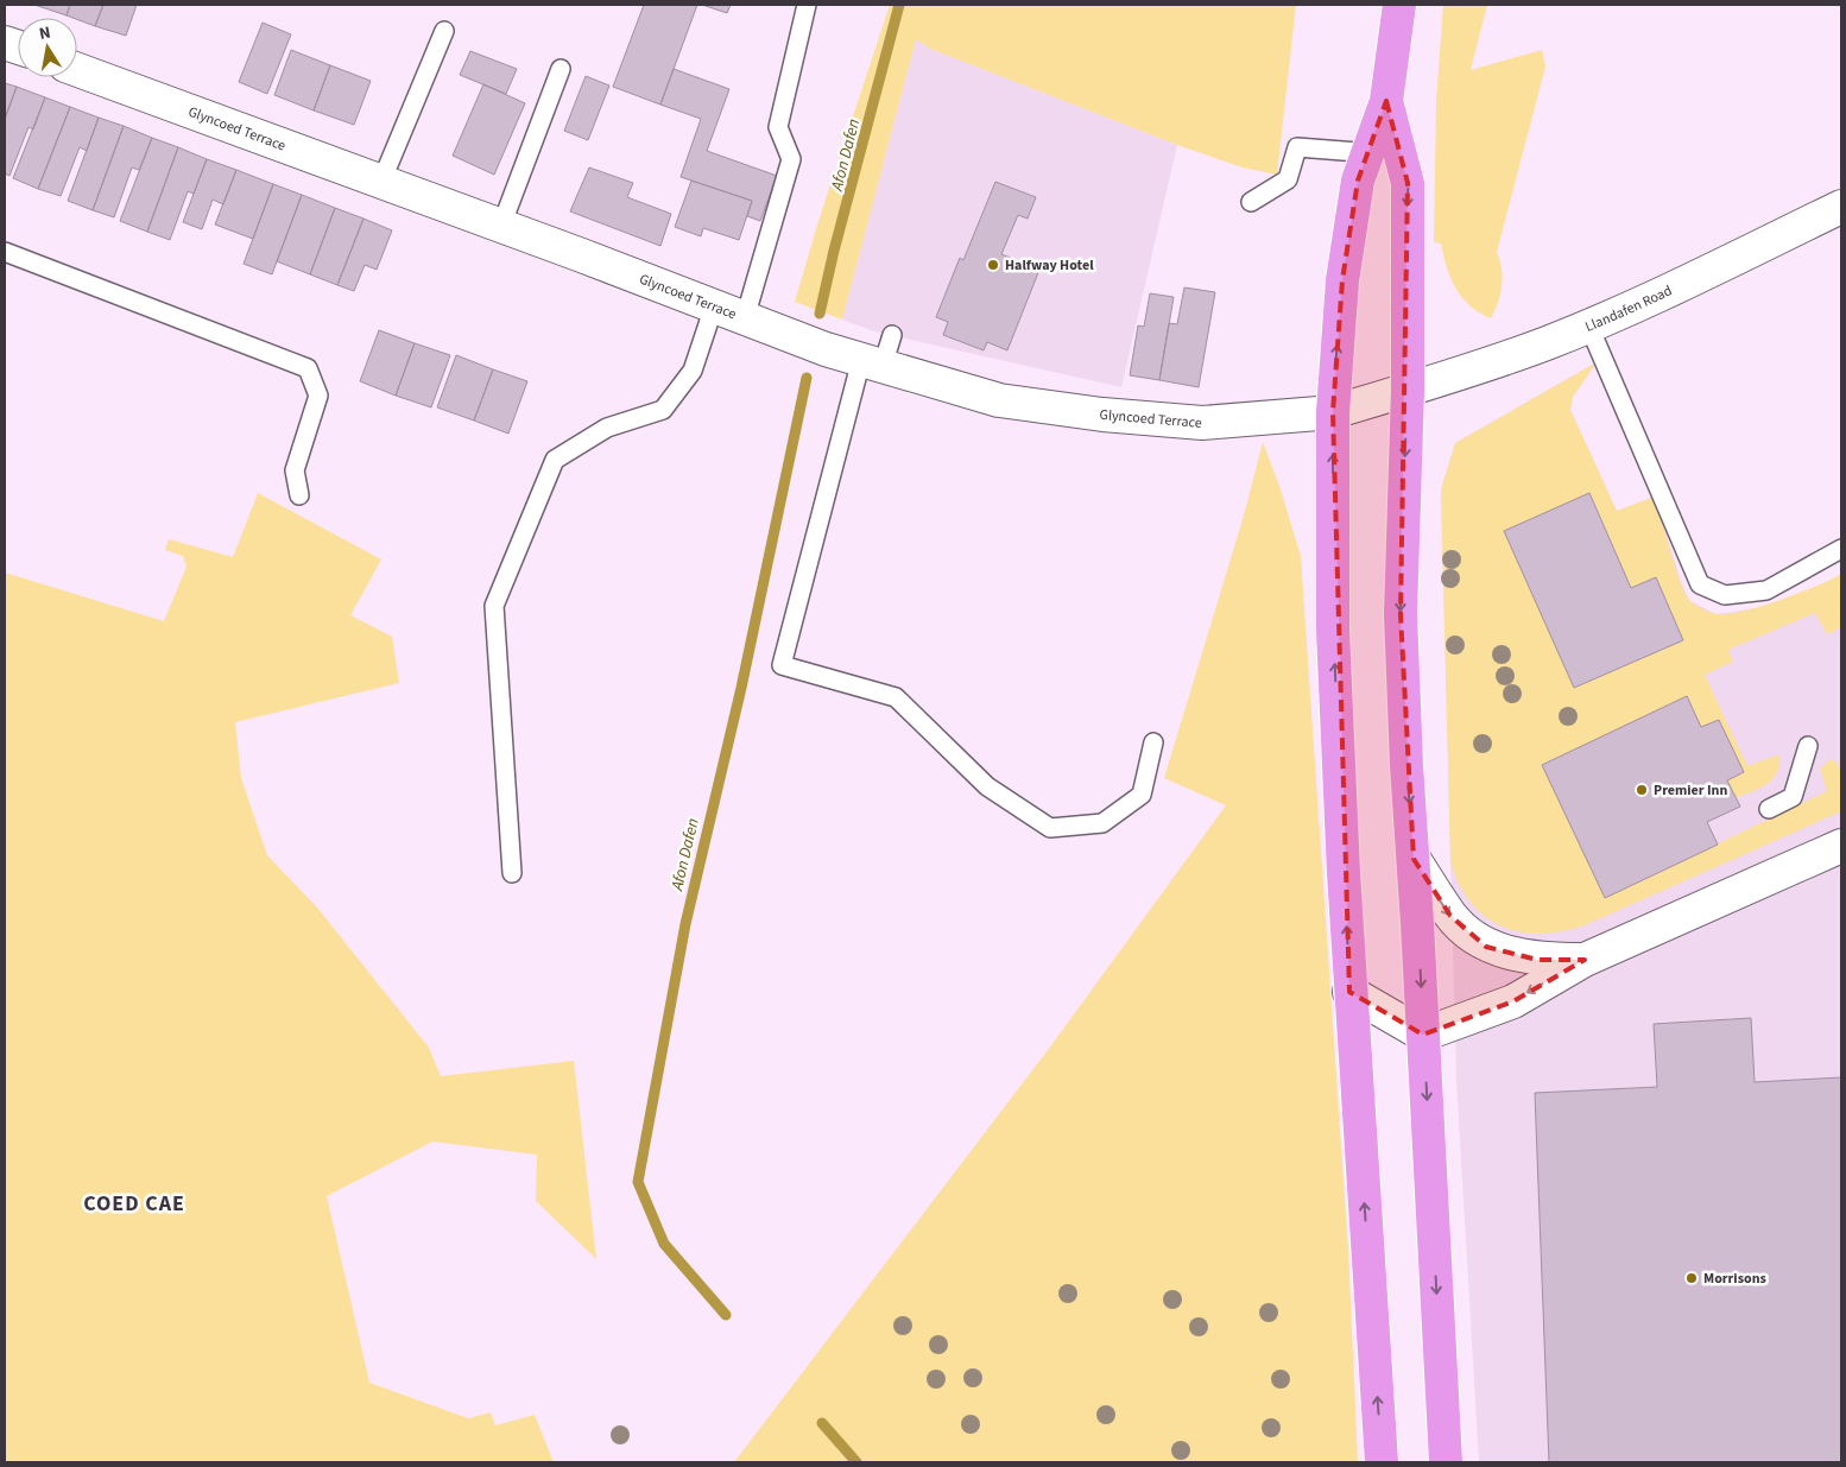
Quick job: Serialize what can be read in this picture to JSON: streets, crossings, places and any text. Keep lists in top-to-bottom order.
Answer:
{
  "streets": {
    "street": ["Glyncoed Terrace", "Llandafen Road"]
  },
  "crossings": [
    ["Glyncoed Terrace", "Llandafen Road"]
  ],
  "districts": ["COED CAE"],
  "water": ["Afon Dafen"],
  "places": ["Halfway Hotel", "Premier Inn", "Morrisons"],
  "north": "top"
}
